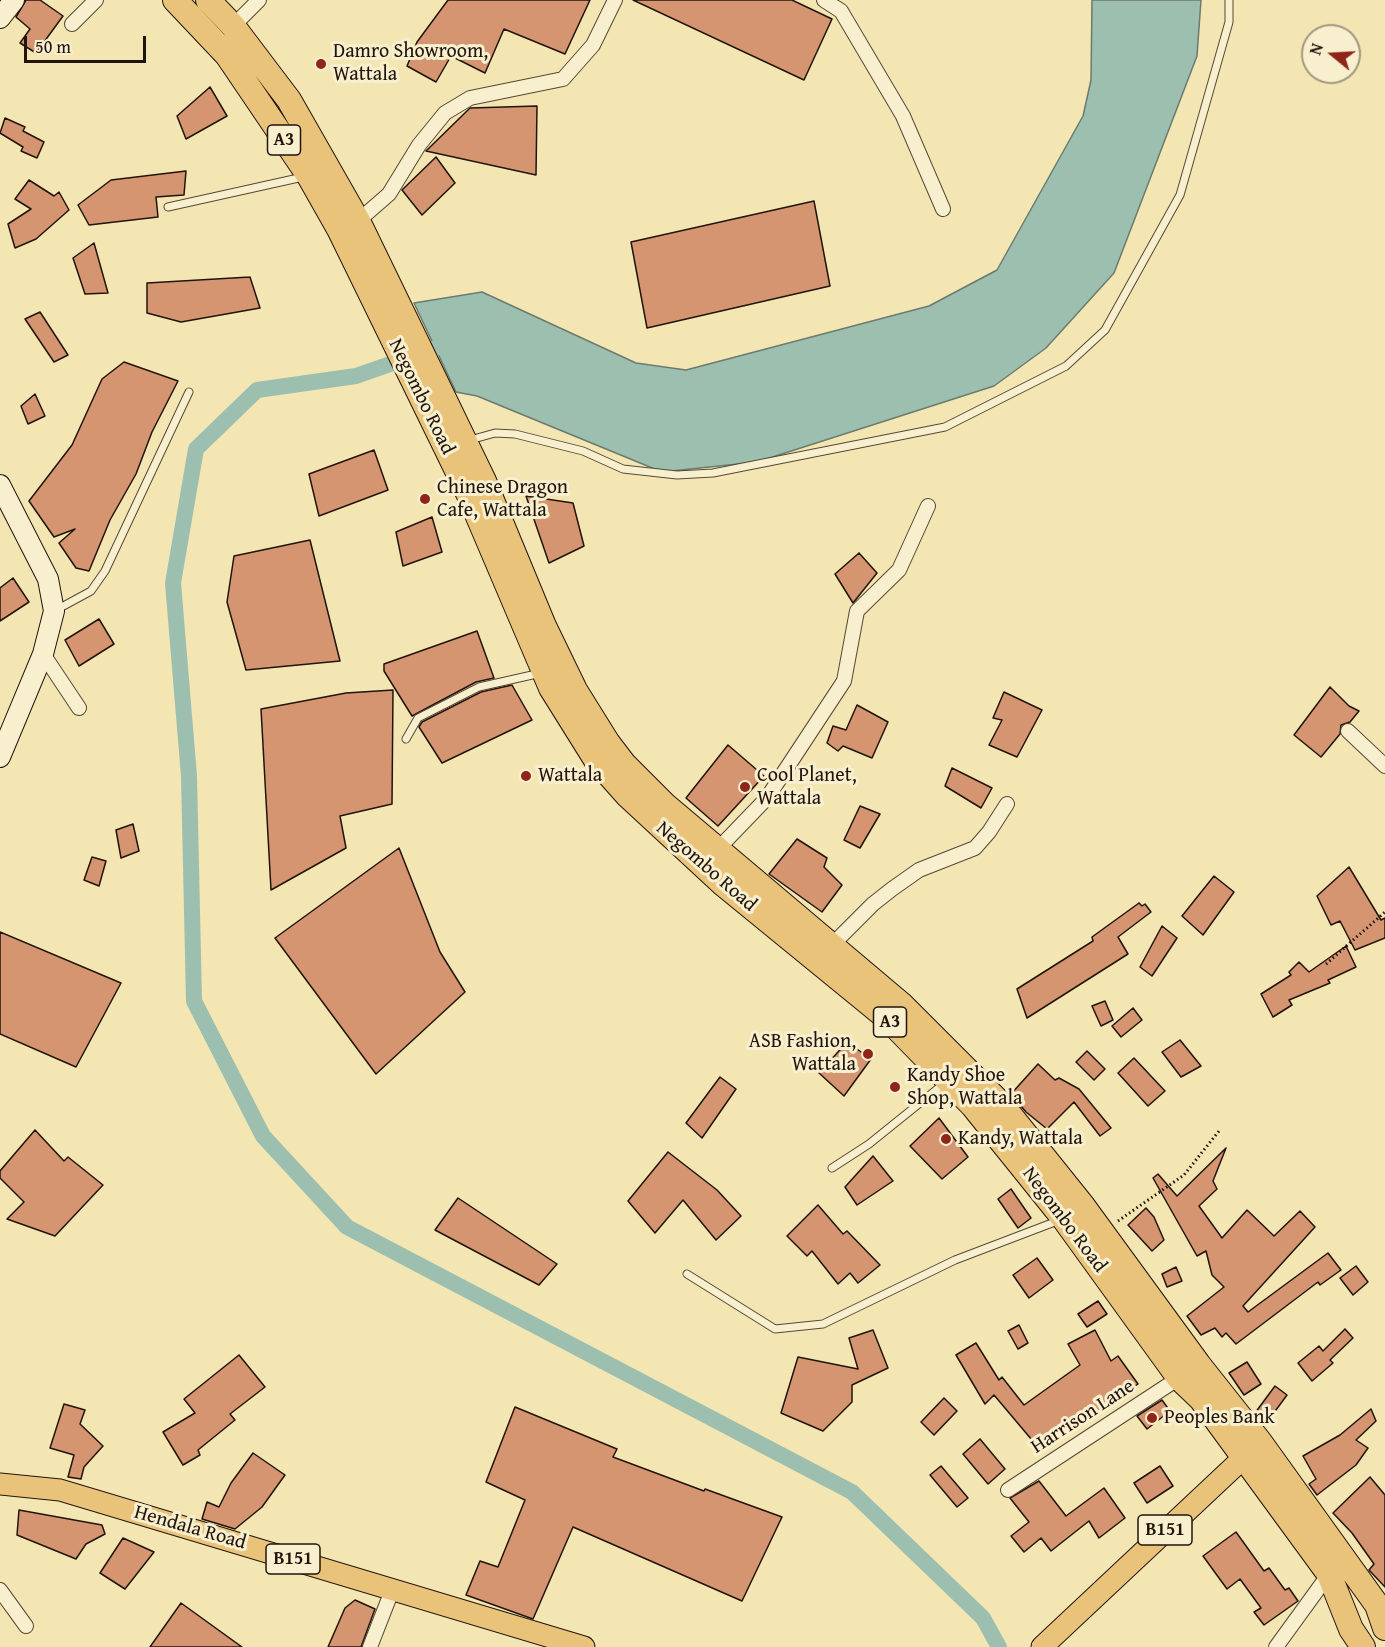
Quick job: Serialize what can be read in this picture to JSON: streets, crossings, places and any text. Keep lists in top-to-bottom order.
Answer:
{
  "streets": {
    "highway": ["A3", "Negombo Road"],
    "main road": ["Hendala Road", "B151"],
    "street": ["Harrison Lane"]
  },
  "crossings": [
    ["Negombo Road", "Harrison Lane"],
    ["Negombo Road", "B151"]
  ],
  "places": [
    "Damro Showroom, Wattala",
    "Chinese Dragon Cafe, Wattala",
    "Wattala",
    "Cool Planet, Wattala",
    "ASB Fashion, Wattala",
    "Kandy Shoe Shop, Wattala",
    "Kandy, Wattala",
    "Peoples Bank"
  ],
  "scale_bar": "50 m",
  "north": "left"
}
